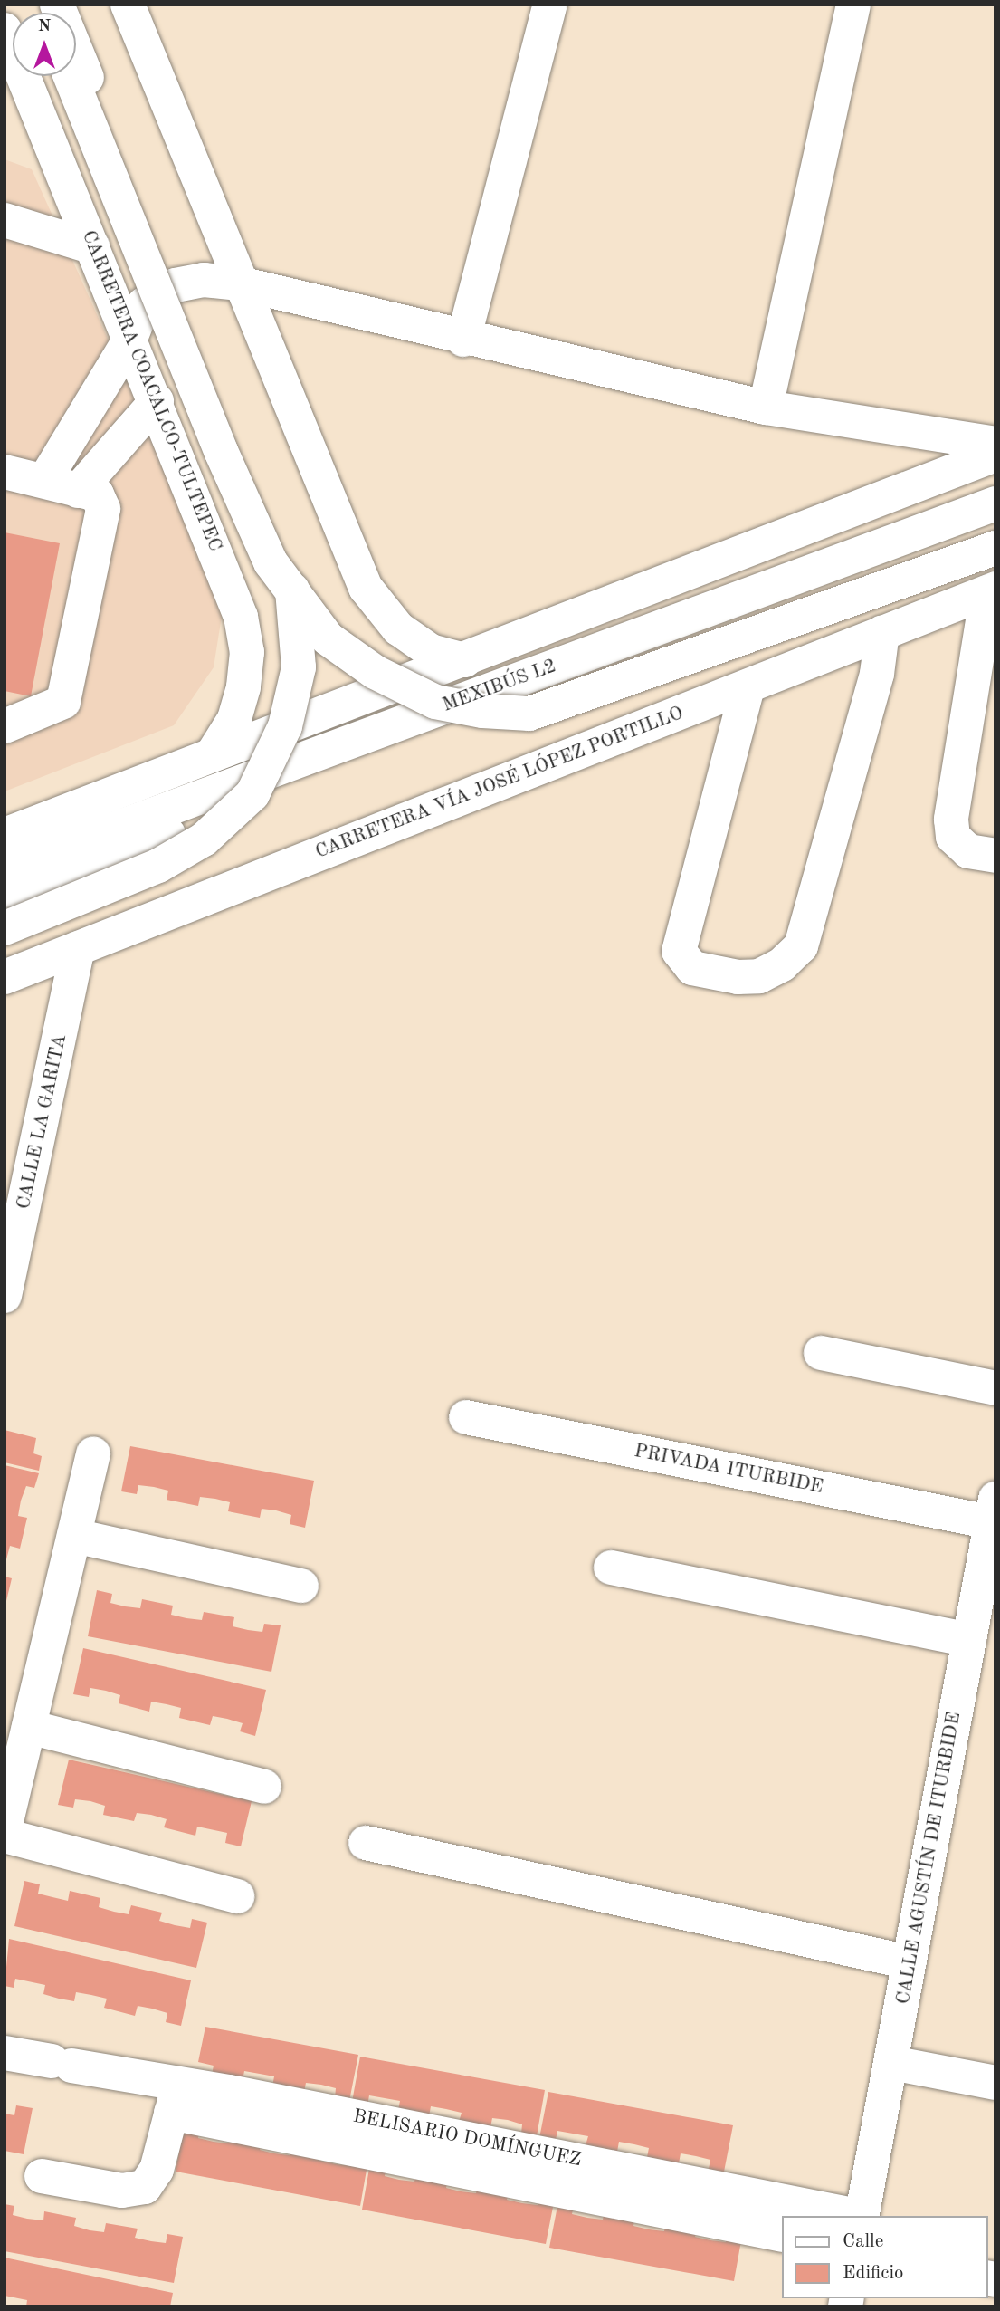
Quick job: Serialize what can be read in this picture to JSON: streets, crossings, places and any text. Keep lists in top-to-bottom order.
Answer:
{
  "streets": {
    "main road": [
      "CARRETERA COACALCO-TULTEPEC",
      "MEXIBÚS L2",
      "CARRETERA VÍA JOSÉ LÓPEZ PORTILLO",
      "CALLE LA GARITA",
      "PRIVADA ITURBIDE",
      "CALLE AGUSTÍN DE ITURBIDE",
      "BELISARIO DOMÍNGUEZ"
    ]
  },
  "crossings": [
    ["CARRETERA VÍA JOSÉ LÓPEZ PORTILLO", "CALLE LA GARITA"],
    ["PRIVADA ITURBIDE", "CALLE AGUSTÍN DE ITURBIDE"]
  ],
  "legend": ["Calle", "Edificio"],
  "north": "top"
}
